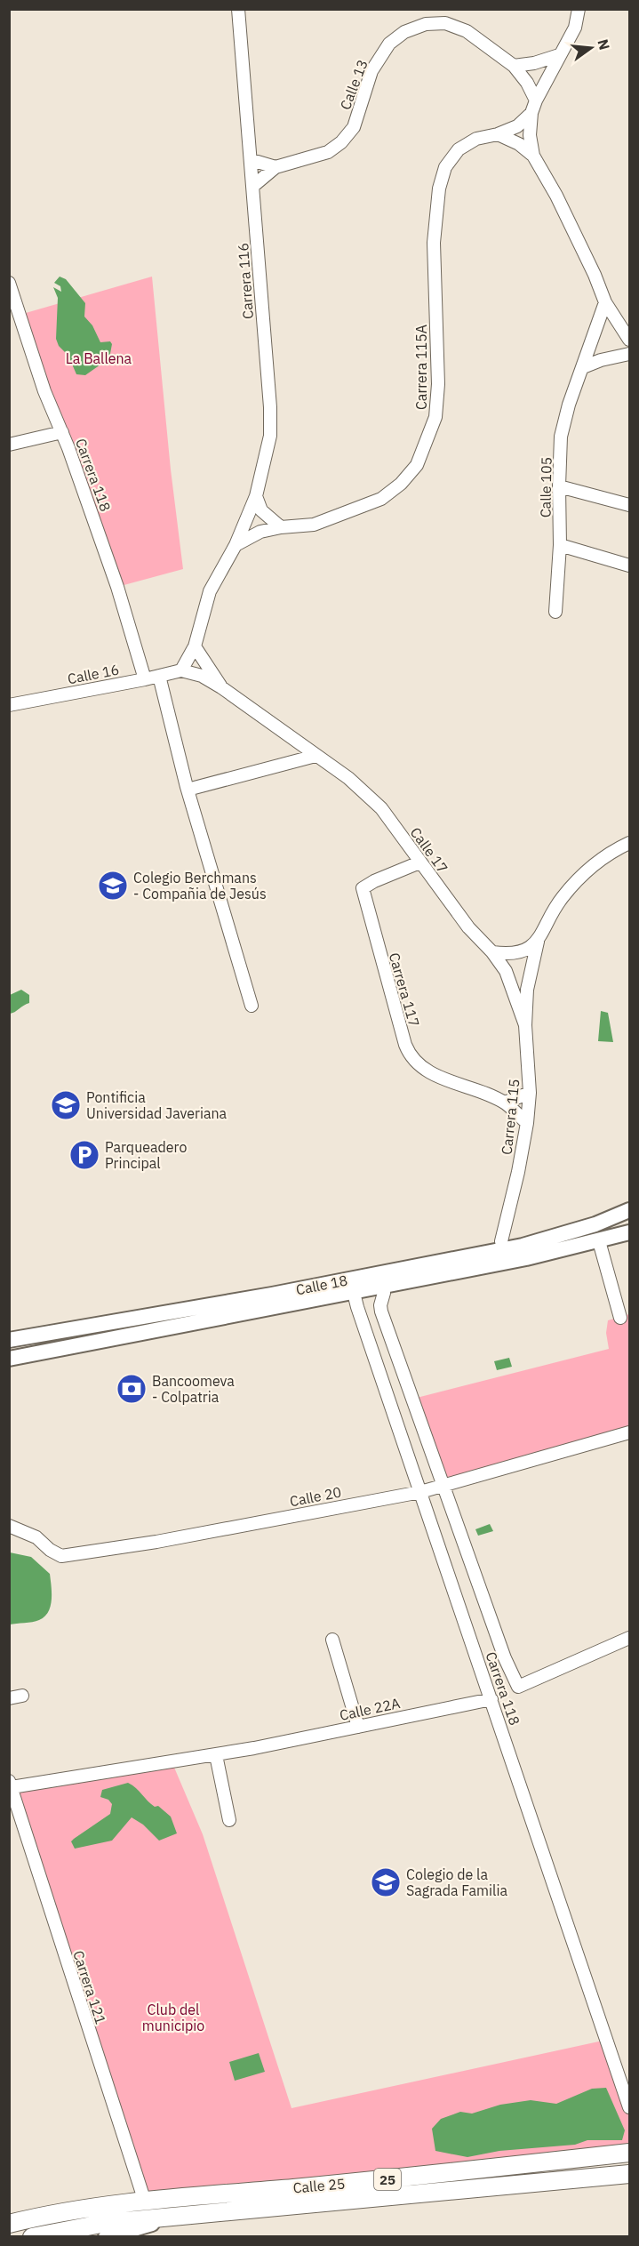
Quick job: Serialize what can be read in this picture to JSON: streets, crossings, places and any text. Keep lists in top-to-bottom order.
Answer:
{
  "streets": {
    "highway": ["25", "Calle 25"],
    "main road": ["Calle 18"],
    "street": [
      "Calle 13",
      "Carrera 116",
      "Carrera 115A",
      "Carrera 118",
      "Calle 105",
      "Calle 16",
      "Calle 17",
      "Carrera 117",
      "Carrera 115",
      "Calle 20",
      "Calle 22A",
      "Carrera 121"
    ]
  },
  "crossings": [
    ["Calle 13", "Carrera 116"],
    ["Carrera 116", "Calle 16"],
    ["Carrera 116", "Calle 17"],
    ["Carrera 118", "Calle 16"],
    ["Carrera 118", "Calle 18"],
    ["Carrera 118", "Calle 20"],
    ["Carrera 118", "Calle 22A"],
    ["Calle 16", "Calle 17"],
    ["Calle 17", "Carrera 117"],
    ["Calle 17", "Carrera 115"],
    ["Carrera 117", "Carrera 115"],
    ["Carrera 115", "Calle 18"],
    ["Calle 22A", "Carrera 121"],
    ["Carrera 121", "Calle 25"]
  ],
  "parks": ["La Ballena", "Club del municipio"],
  "places": {
    "school or university": ["Colegio Berchmans - Compañia de Jesús", "Pontificia Universidad Javeriana", "Colegio de la Sagrada Familia"],
    "parking": ["Parqueadero Principal"],
    "bank": ["Bancoomeva - Colpatria"]
  },
  "north": "right"
}
